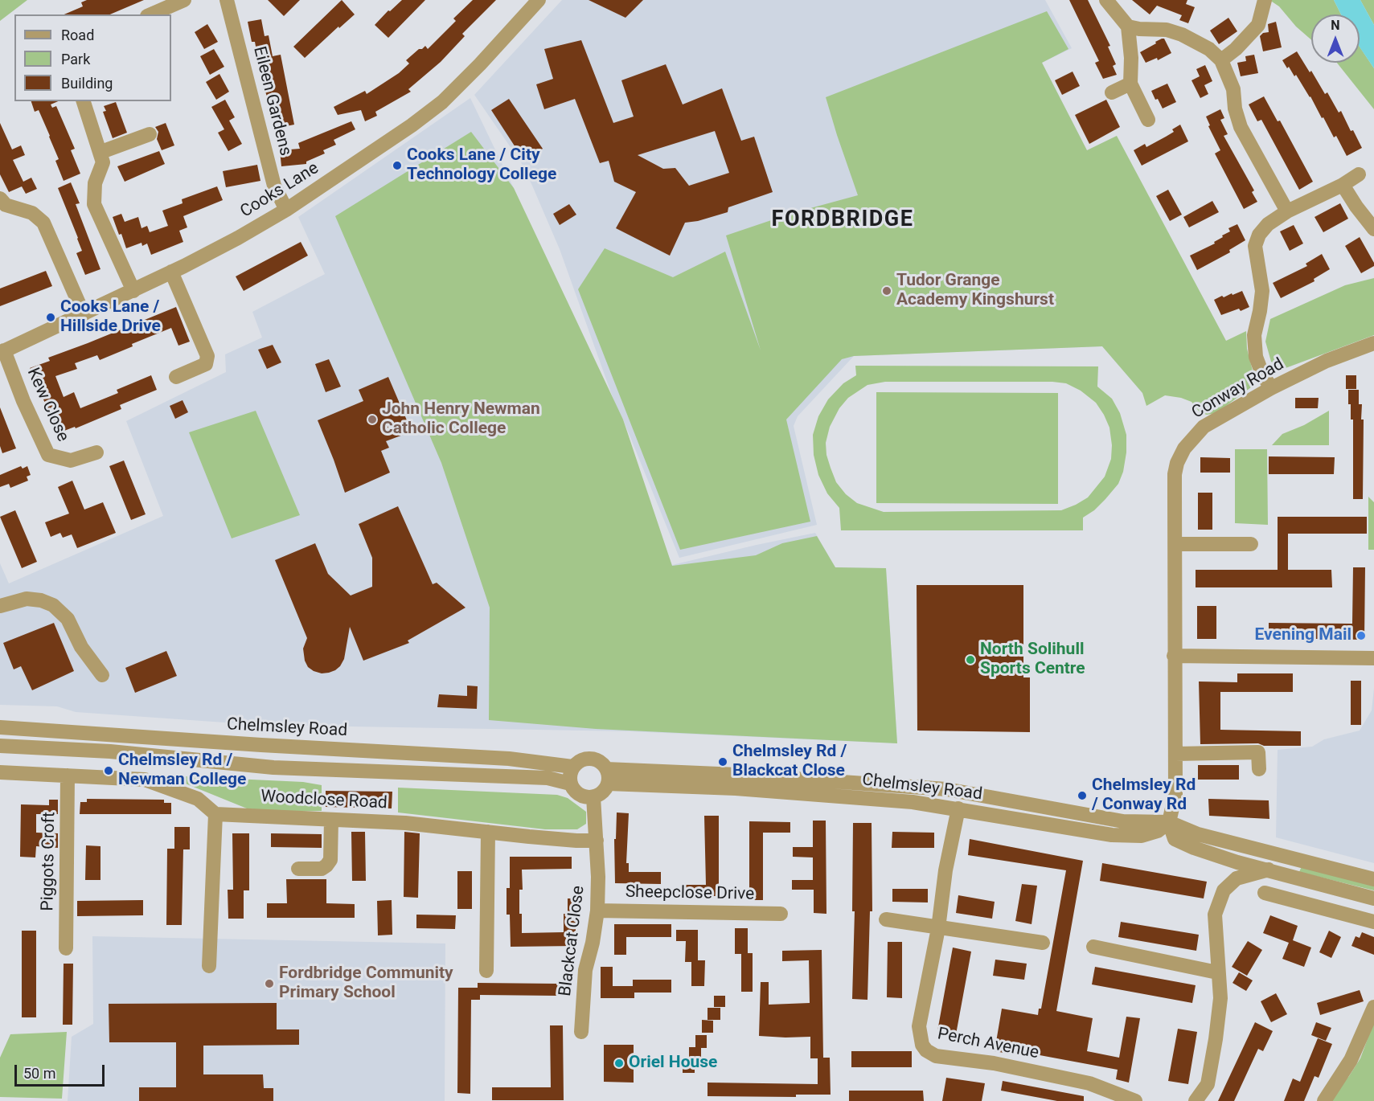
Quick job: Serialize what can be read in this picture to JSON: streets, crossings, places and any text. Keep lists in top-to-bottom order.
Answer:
{
  "streets": {
    "street": [
      "Eileen Gardens",
      "Cooks Lane",
      "Conway Road",
      "Kew Close",
      "Chelmsley Road",
      "Woodclose Road",
      "Piggots Croft",
      "Sheepclose Drive",
      "Blackcat Close",
      "Perch Avenue"
    ]
  },
  "crossings": [
    ["Eileen Gardens", "Cooks Lane"],
    ["Cooks Lane", "Kew Close"],
    ["Conway Road", "Chelmsley Road"],
    ["Chelmsley Road", "Blackcat Close"],
    ["Chelmsley Road", "Perch Avenue"],
    ["Woodclose Road", "Blackcat Close"],
    ["Sheepclose Drive", "Blackcat Close"]
  ],
  "districts": ["FORDBRIDGE"],
  "places": [
    "Cooks Lane / City Technology College",
    "Tudor Grange Academy Kingshurst",
    "Cooks Lane / Hillside Drive",
    "John Henry Newman Catholic College",
    "Evening Mail",
    "North Solihull Sports Centre",
    "Chelmsley Rd / Blackcat Close",
    "Chelmsley Rd / Newman College",
    "Chelmsley Rd / Conway Rd",
    "Fordbridge Community Primary School",
    "Oriel House"
  ],
  "legend": ["Road", "Park", "Building"],
  "scale_bar": "50 m",
  "north": "top"
}
